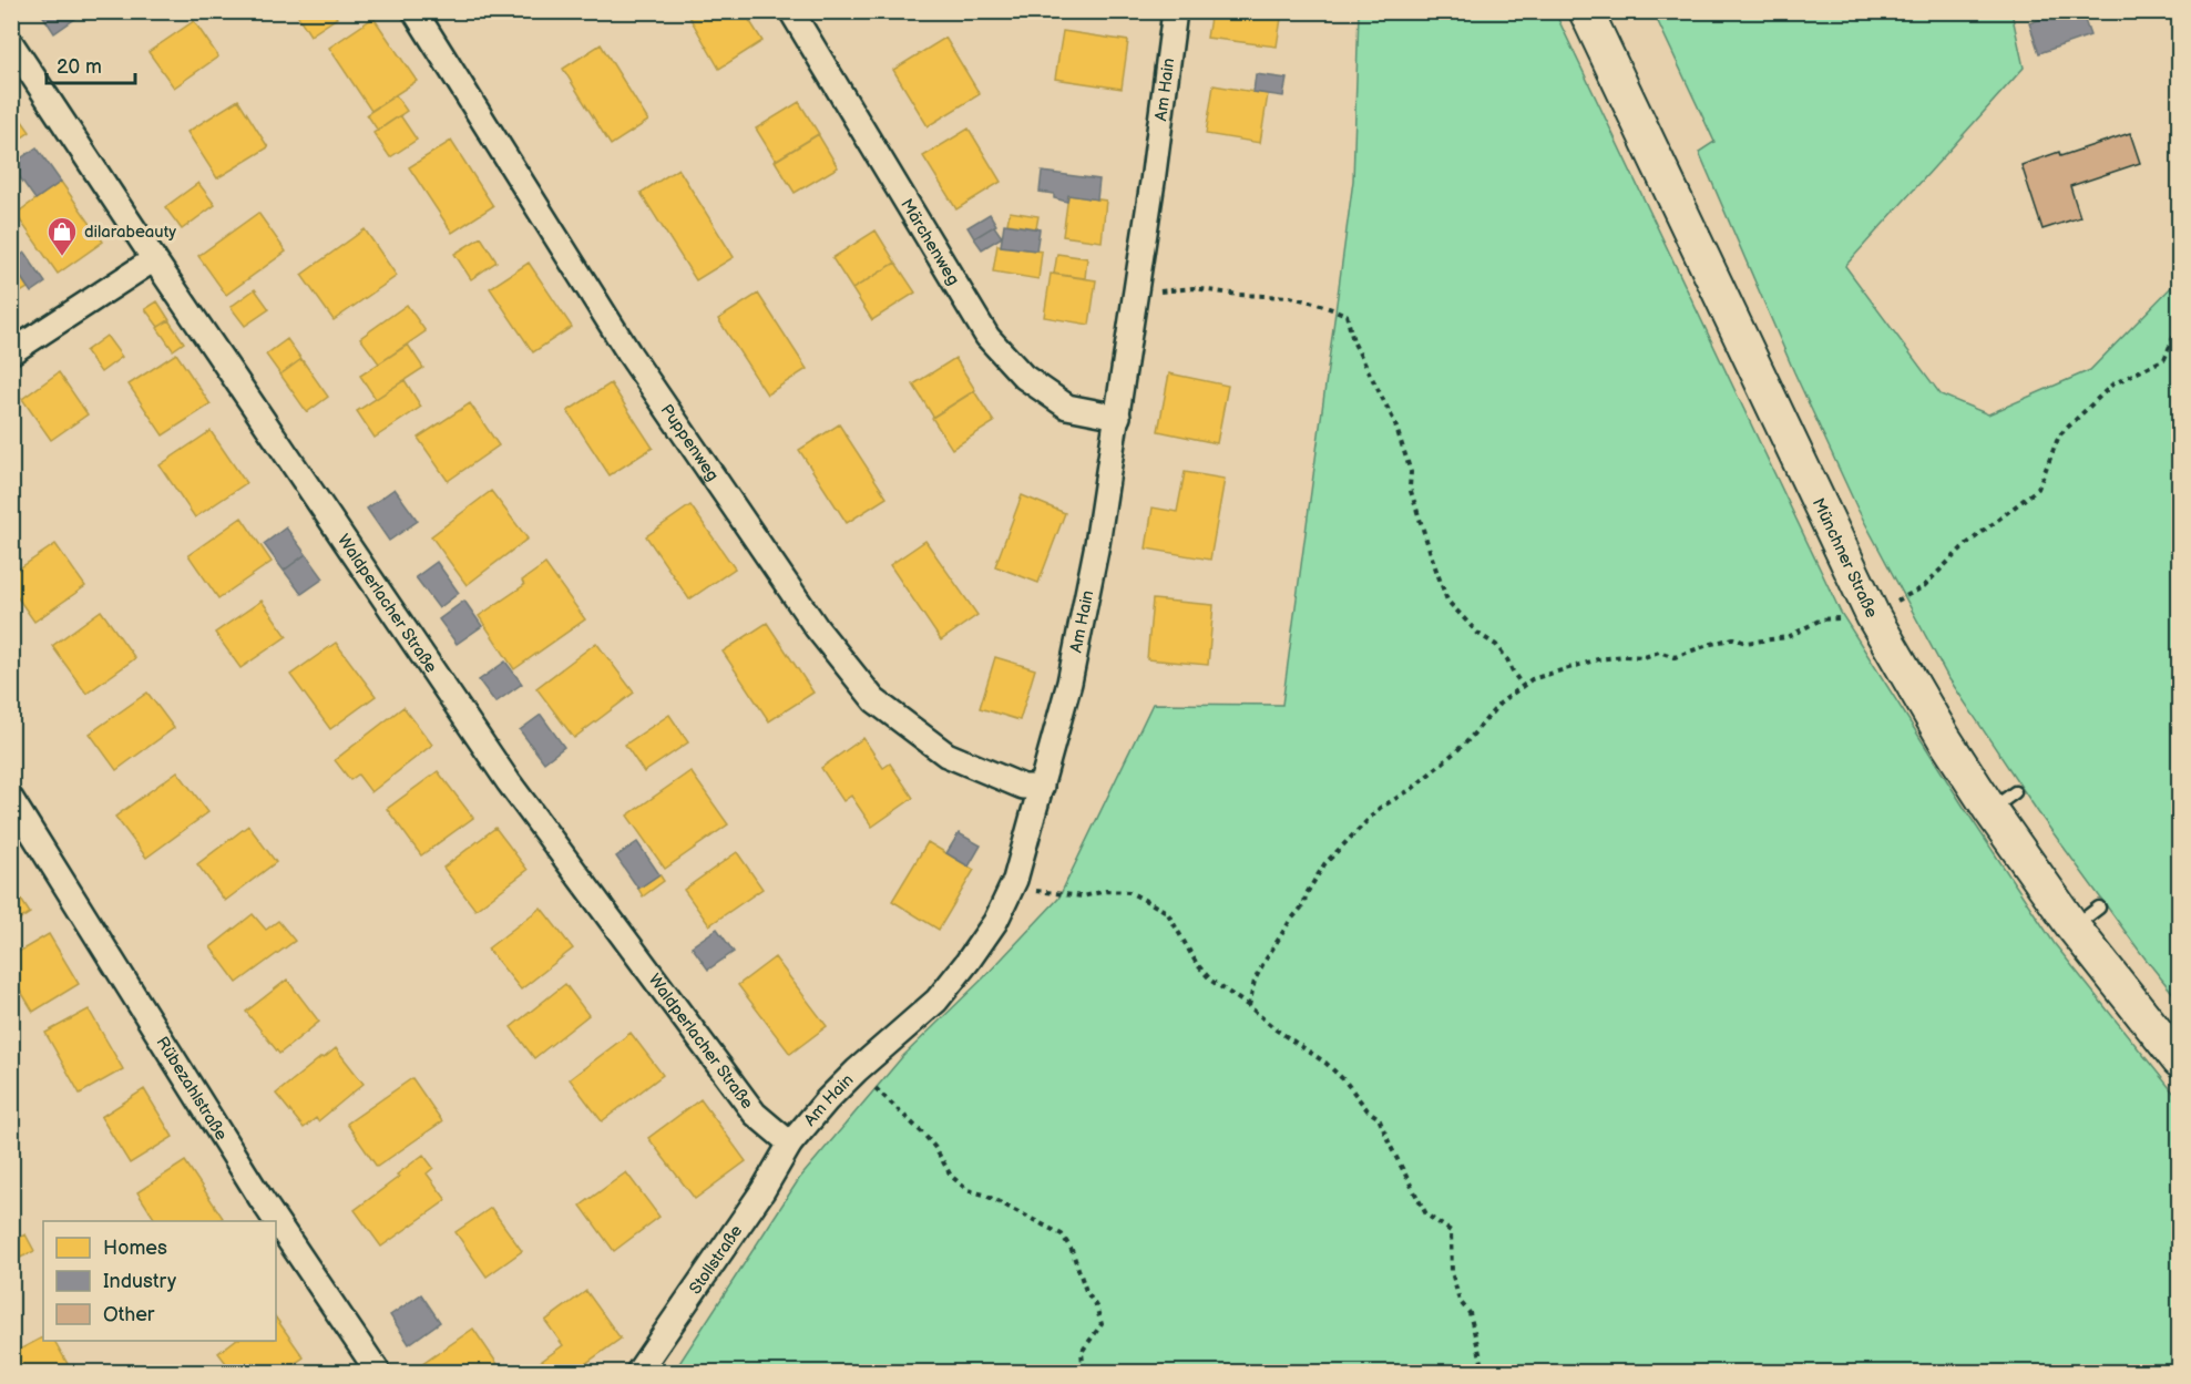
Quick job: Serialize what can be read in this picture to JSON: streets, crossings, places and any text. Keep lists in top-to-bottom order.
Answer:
{
  "streets": {
    "main road": ["Münchner Straße"],
    "street": [
      "Am Hain",
      "Märchenweg",
      "Puppenweg",
      "Waldperlacher Straße",
      "Rübezahlstraße",
      "Stollstraße"
    ]
  },
  "crossings": [
    ["Am Hain", "Märchenweg"],
    ["Am Hain", "Puppenweg"],
    ["Am Hain", "Waldperlacher Straße"],
    ["Am Hain", "Stollstraße"],
    ["Waldperlacher Straße", "Stollstraße"]
  ],
  "places": {
    "shop": ["dilarabeauty"]
  },
  "legend": ["Homes", "Industry", "Other"],
  "scale_bar": "20 m"
}
